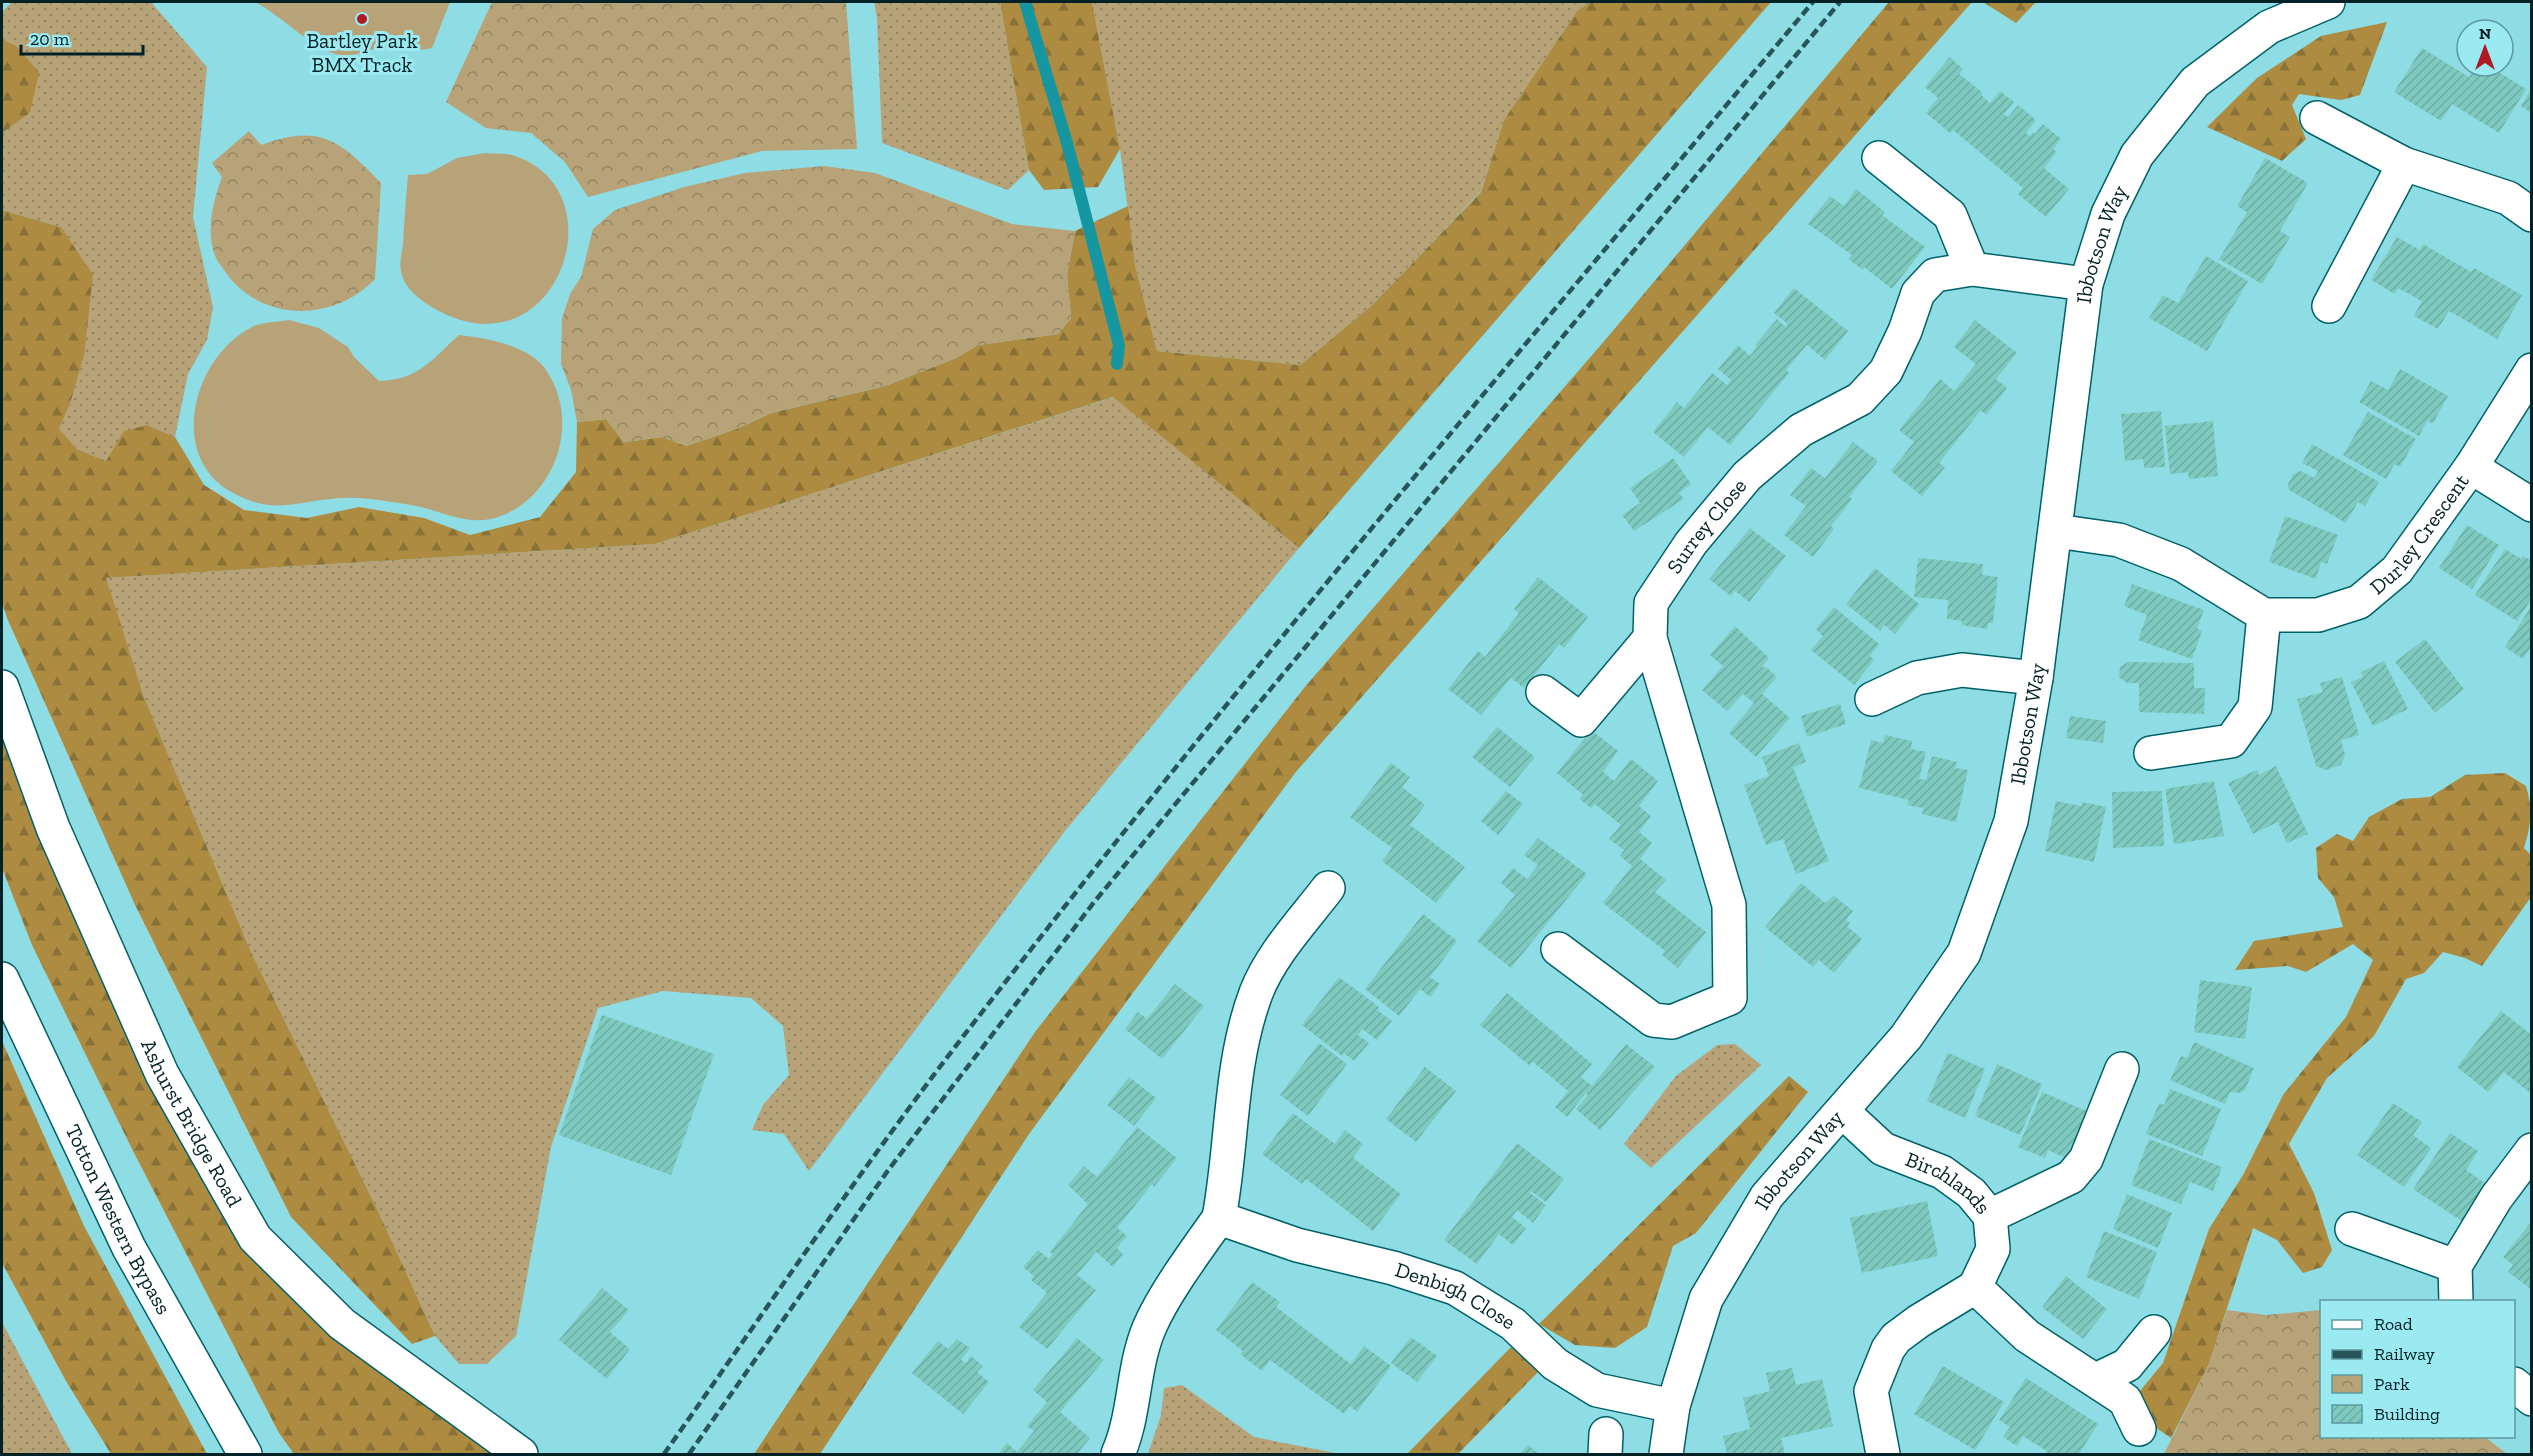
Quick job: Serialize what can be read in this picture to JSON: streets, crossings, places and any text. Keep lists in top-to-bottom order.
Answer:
{
  "streets": {
    "street": [
      "Ibbotson Way",
      "Surrey Close",
      "Durley Crescent",
      "Ashurst Bridge Road",
      "Birchlands",
      "Totton Western Bypass",
      "Denbigh Close"
    ]
  },
  "crossings": [
    ["Ibbotson Way", "Surrey Close"],
    ["Ibbotson Way", "Birchlands"],
    ["Ibbotson Way", "Denbigh Close"]
  ],
  "places": ["Bartley Park BMX Track"],
  "legend": [
    "Road",
    "Railway",
    "Park",
    "Building"
  ],
  "scale_bar": "20 m",
  "north": "top"
}
